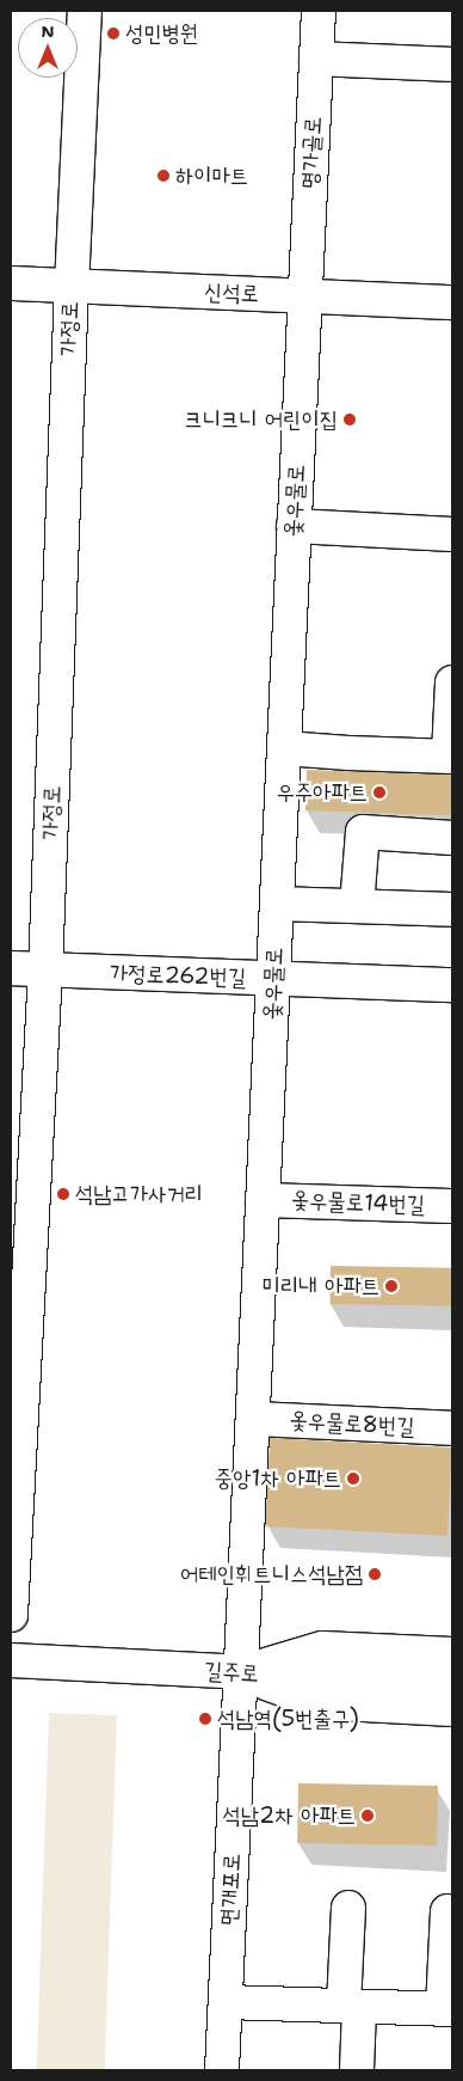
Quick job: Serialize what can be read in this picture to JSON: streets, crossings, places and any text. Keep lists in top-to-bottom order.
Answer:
{
  "streets": {
    "street": [
      "명가골로",
      "신석로",
      "가정로",
      "옻우물로",
      "가정로262번길",
      "옻우물로14번길",
      "옻우물로8번길",
      "길주로",
      "면개포로"
    ]
  },
  "crossings": [
    ["명가골로", "신석로"],
    ["명가골로", "옻우물로"],
    ["신석로", "가정로"],
    ["신석로", "옻우물로"],
    ["가정로", "가정로262번길"],
    ["옻우물로", "가정로262번길"],
    ["옻우물로", "옻우물로14번길"],
    ["옻우물로", "옻우물로8번길"],
    ["옻우물로", "길주로"],
    ["옻우물로", "면개포로"],
    ["길주로", "면개포로"]
  ],
  "places": [
    "성민병원",
    "하이마트",
    "크니크니 어린이집",
    "우주아파트",
    "석남고가사거리",
    "미리내 아파트",
    "중앙1차 아파트",
    "어테인휘트니스석남점",
    "석남역(5번출구)",
    "석남2차 아파트"
  ],
  "north": "top"
}
